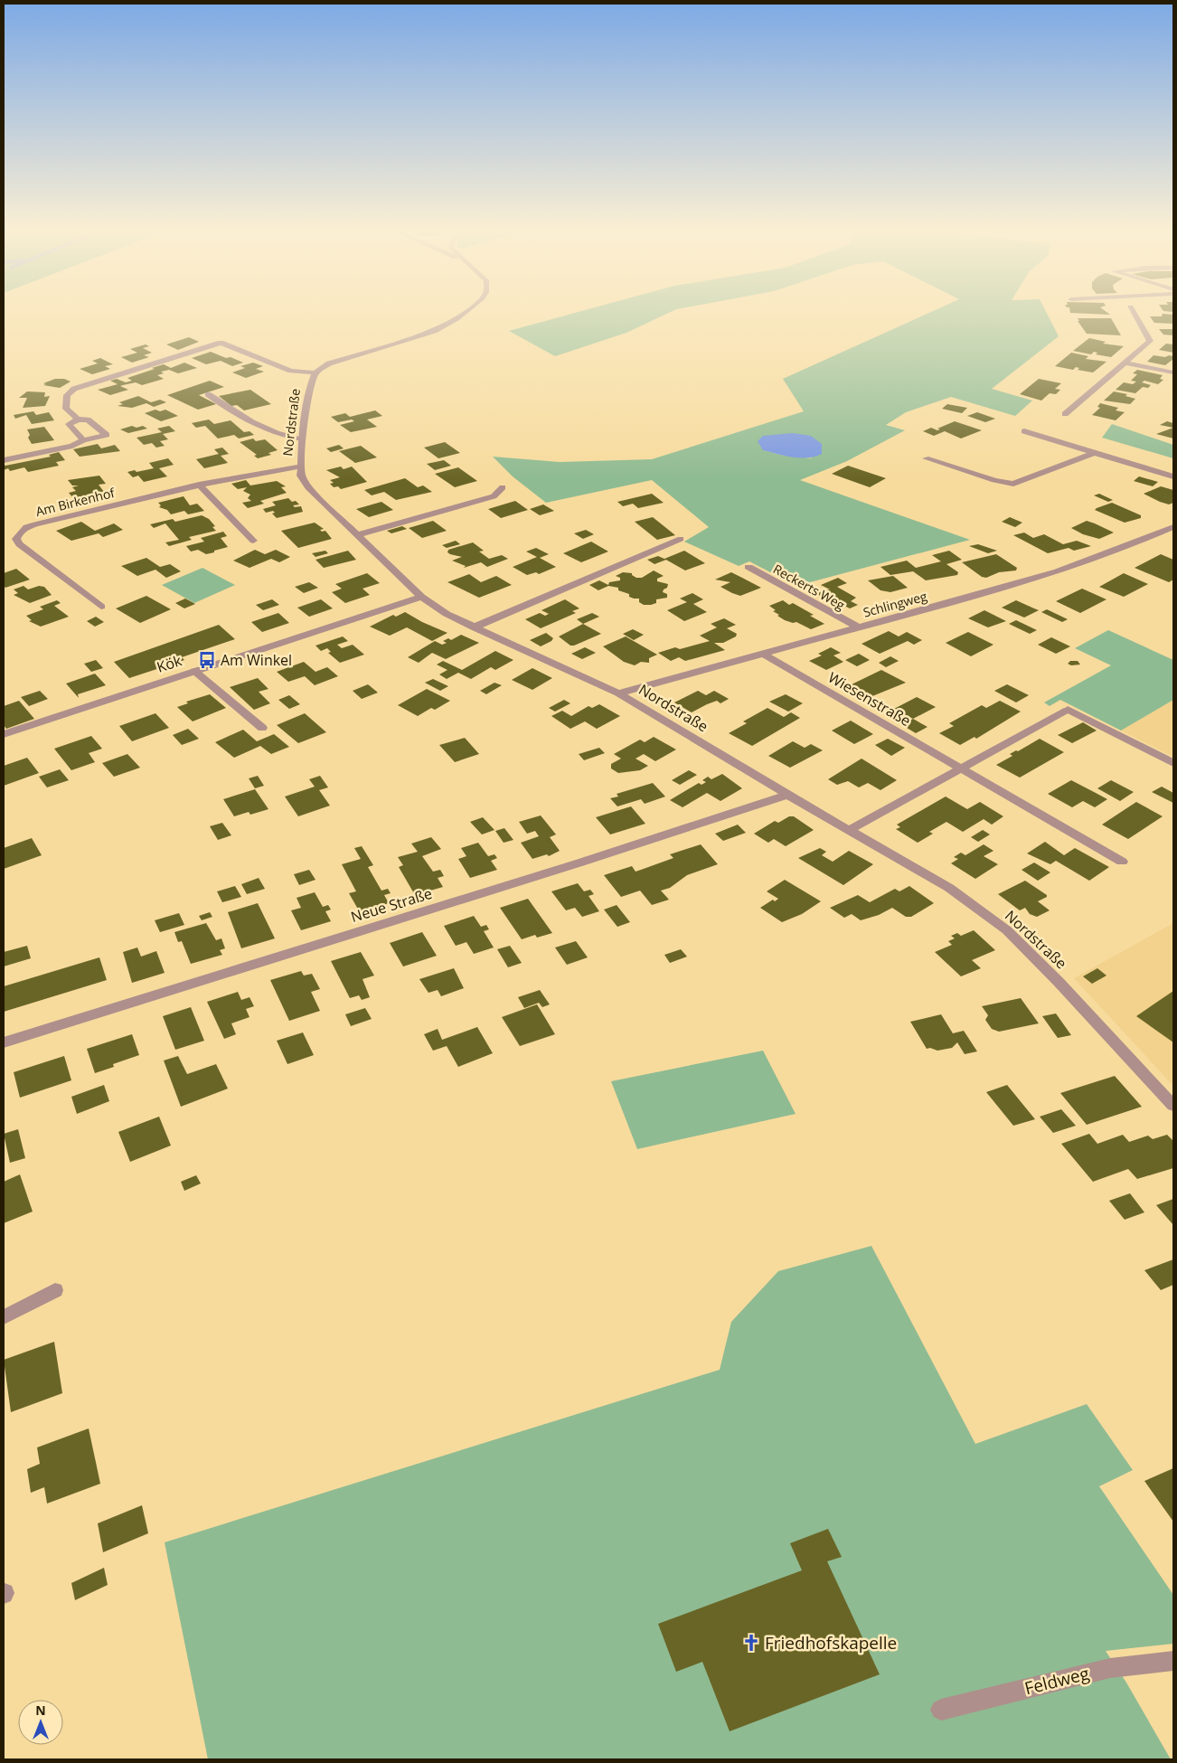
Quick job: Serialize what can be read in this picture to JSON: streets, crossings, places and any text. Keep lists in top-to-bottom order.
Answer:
{
  "streets": {
    "street": [
      "Nordstraße",
      "Am Birkenhof",
      "Reckerts Weg",
      "Schlingweg",
      "Kök",
      "Wiesenstraße",
      "Neue Straße",
      "Feldweg"
    ]
  },
  "crossings": [
    ["Nordstraße", "Am Birkenhof"],
    ["Nordstraße", "Schlingweg"],
    ["Nordstraße", "Kök"],
    ["Nordstraße", "Neue Straße"],
    ["Reckerts Weg", "Schlingweg"],
    ["Schlingweg", "Wiesenstraße"]
  ],
  "places": {
    "bus stop": ["Am Winkel"],
    "church": ["Friedhofskapelle"]
  },
  "north": "top"
}
